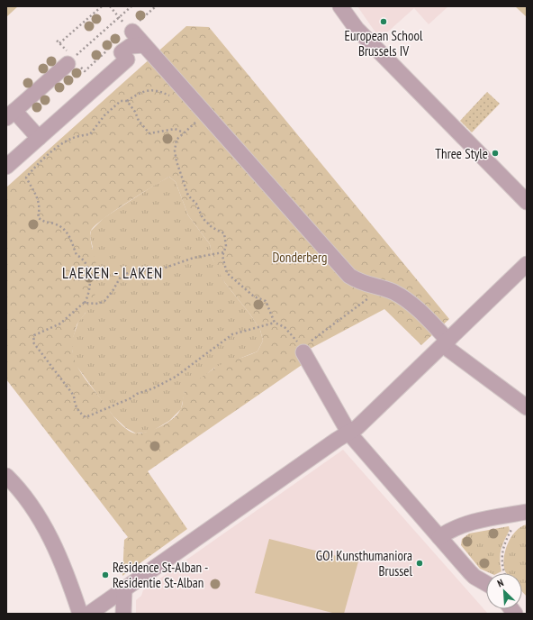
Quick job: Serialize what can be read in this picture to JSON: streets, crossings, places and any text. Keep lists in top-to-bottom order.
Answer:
{
  "districts": ["LAEKEN - LAKEN"],
  "parks": ["Donderberg"],
  "places": [
    "European School Brussels IV",
    "Three Style",
    "GO! Kunsthumaniora Brussel",
    "Résidence St-Alban - Residentie St-Alban"
  ],
  "north": "top left"
}
